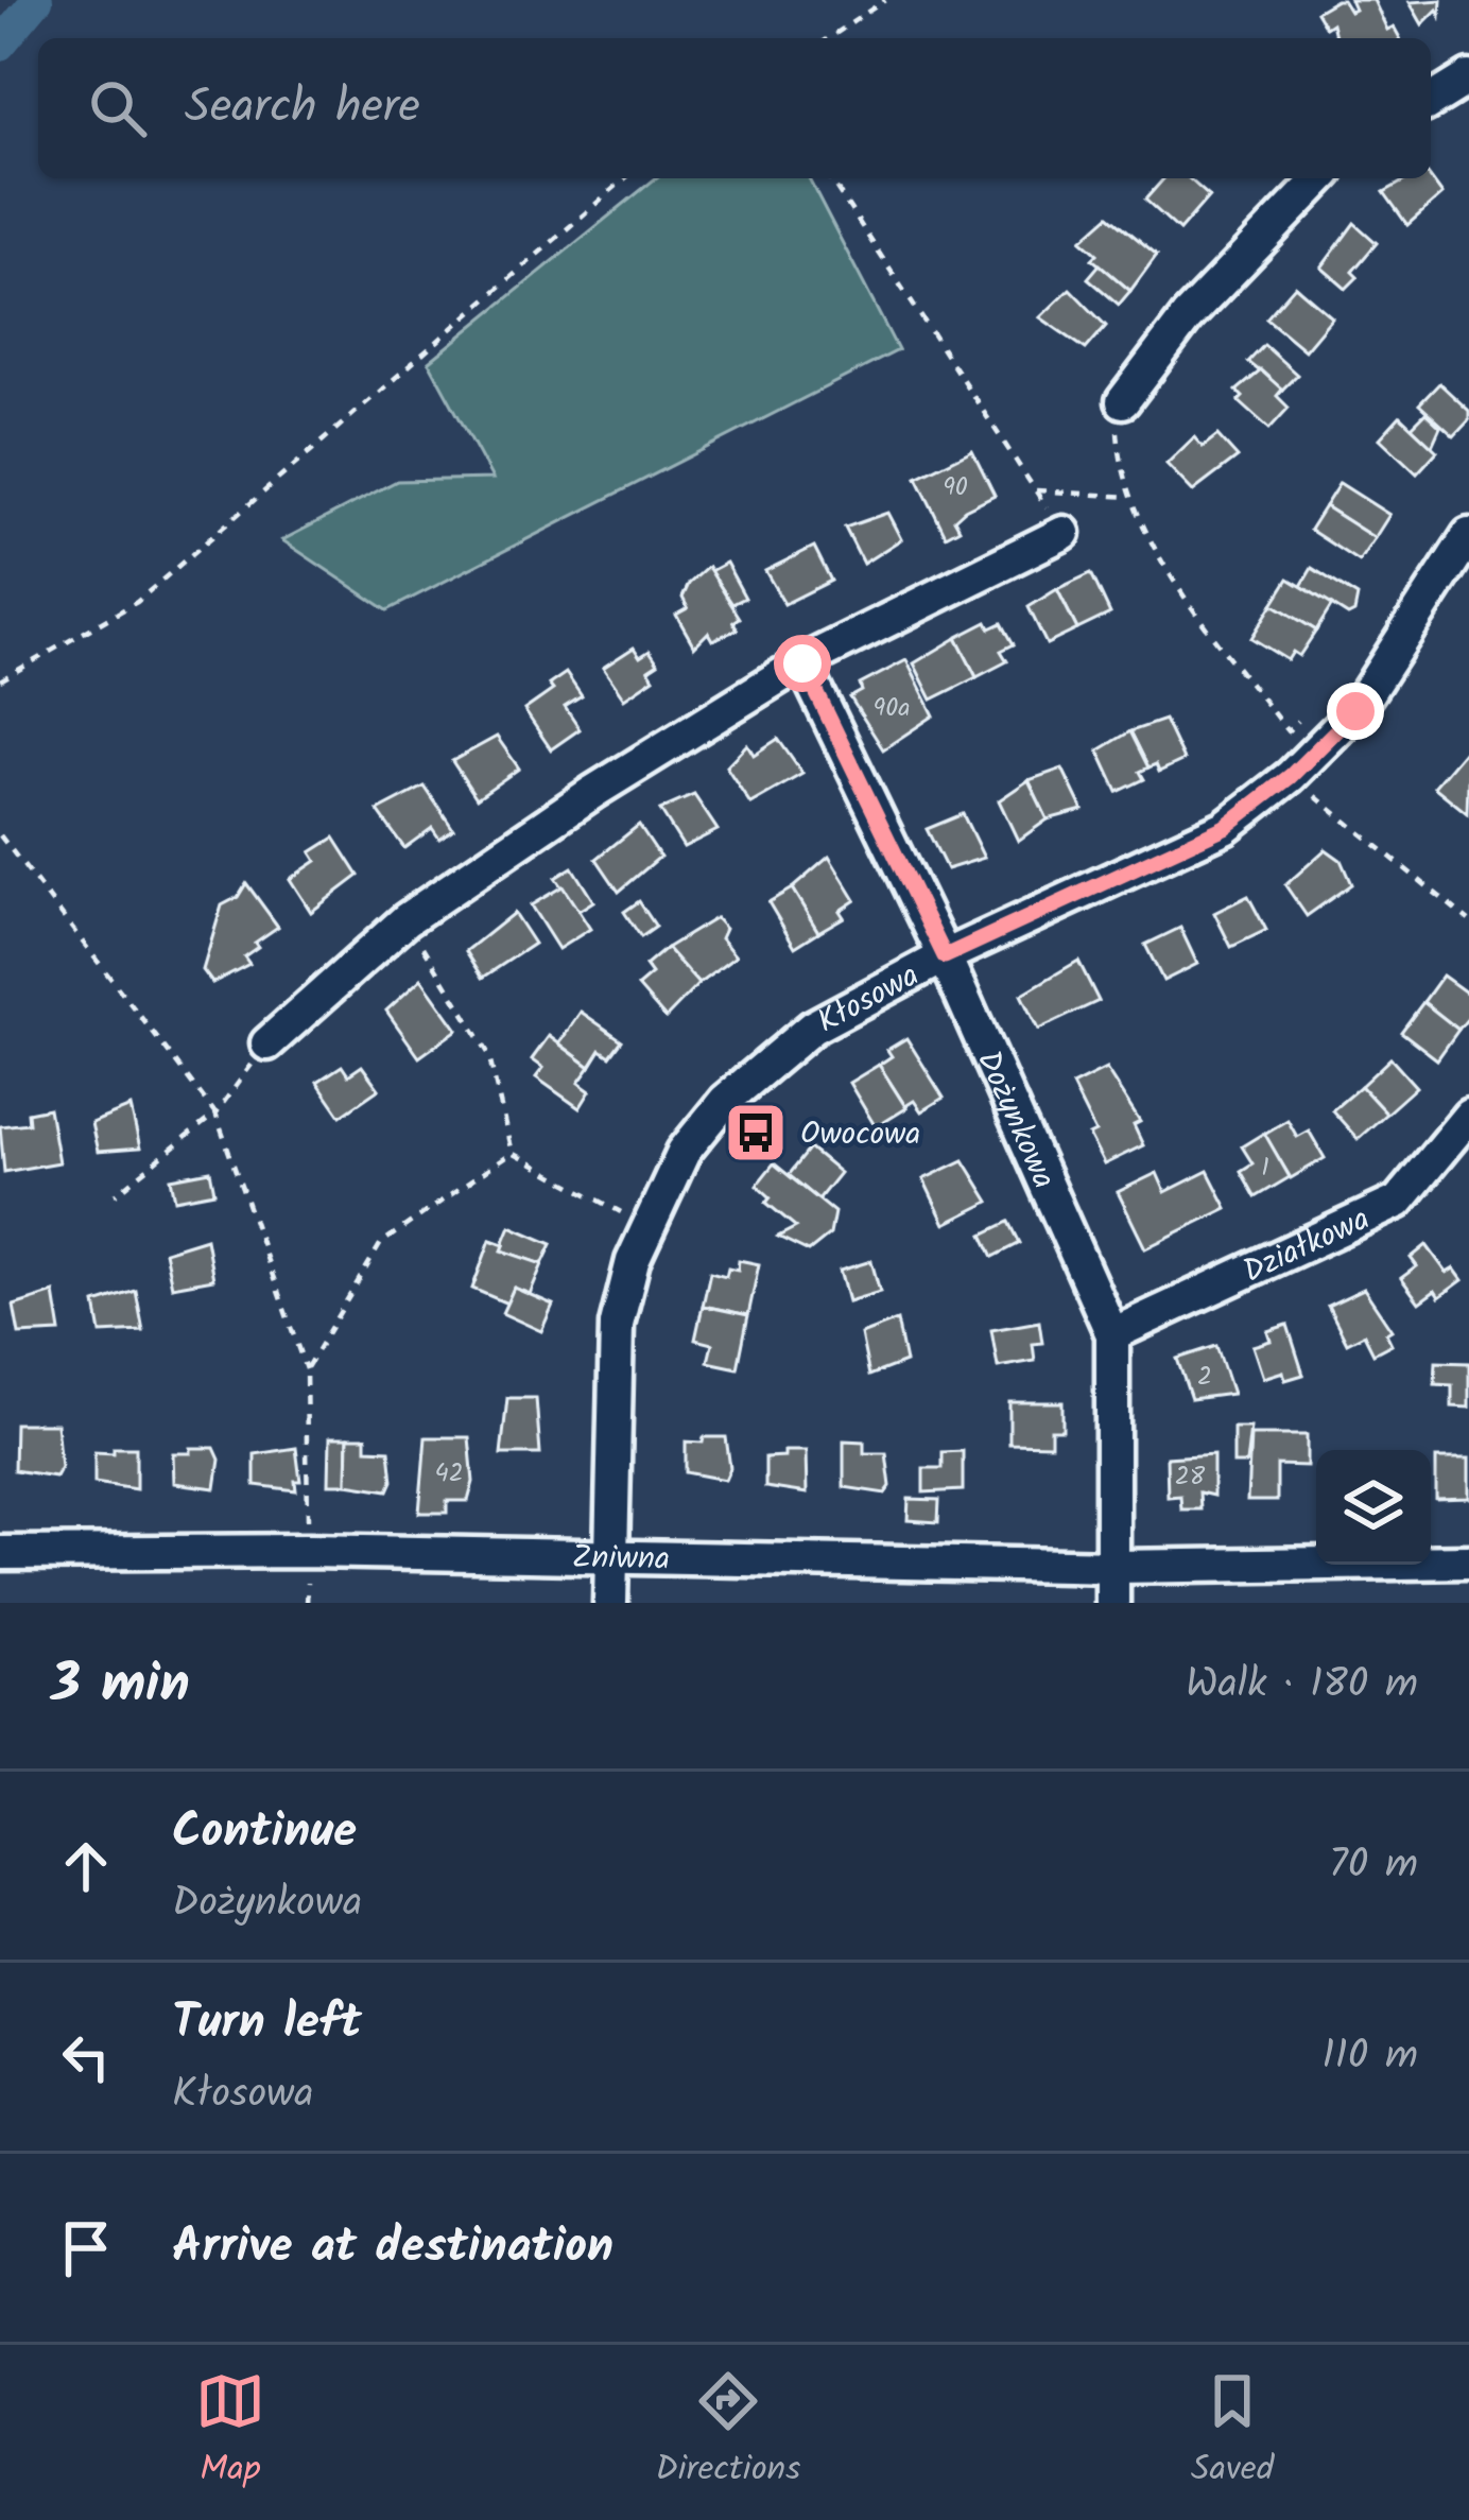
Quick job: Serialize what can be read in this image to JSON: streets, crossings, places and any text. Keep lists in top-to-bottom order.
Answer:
{
  "streets": {
    "street": [
      "Kłosowa",
      "Dożynkowa",
      "Działkowa",
      "Żniwna"
    ]
  },
  "crossings": [
    ["Kłosowa", "Dożynkowa"],
    ["Kłosowa", "Żniwna"],
    ["Dożynkowa", "Działkowa"],
    ["Dożynkowa", "Żniwna"]
  ],
  "places": {
    "bus stop": ["Owocowa"]
  },
  "house_numbers": [
    "90",
    "90a",
    "1",
    "2",
    "42",
    "28"
  ],
  "page": {
    "search": "Search here",
    "heading": ["3 min", "Walk · 180 m"],
    "list": [
      ["Continue", "Dożynkowa", "70 m"],
      ["Turn left", "Kłosowa", "110 m"],
      "Arrive at destination"
    ],
    "nav": ["Map", "Directions", "Saved"]
  }
}
